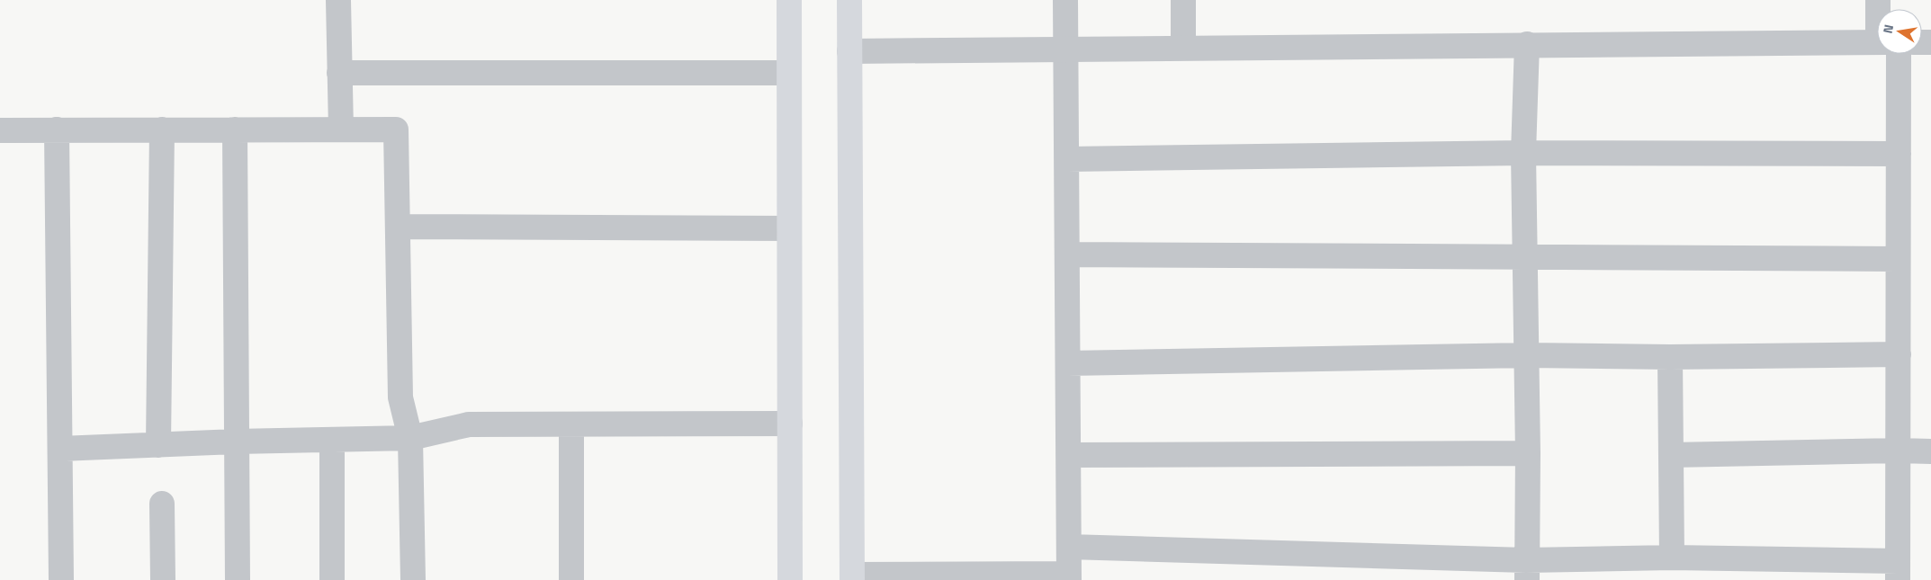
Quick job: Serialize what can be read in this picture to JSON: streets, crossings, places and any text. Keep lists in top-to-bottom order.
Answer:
{
  "north": "left"
}
